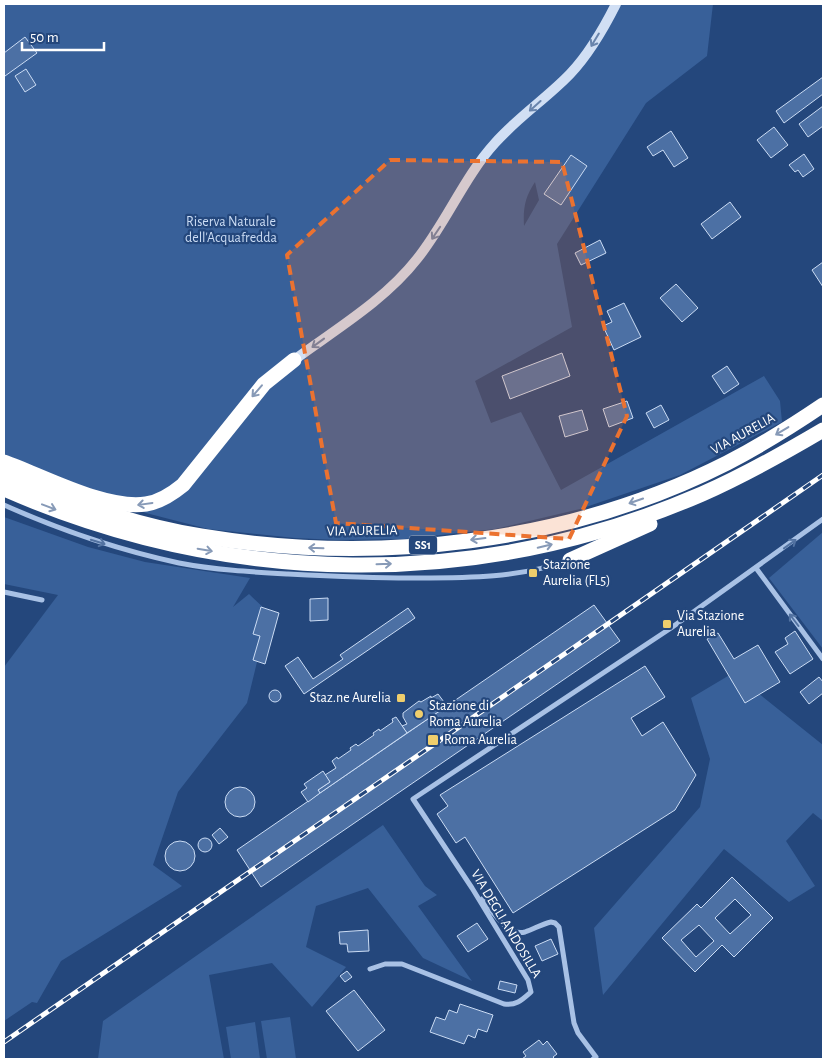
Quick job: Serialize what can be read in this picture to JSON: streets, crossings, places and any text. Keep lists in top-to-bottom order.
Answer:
{
  "streets": {
    "highway": ["VIA AURELIA", "SS1"],
    "street": ["VIA DEGLI ANDOSILLA"]
  },
  "parks": ["Riserva Naturale dell'Acquafredda"],
  "places": {
    "transit": [
      "Stazione Aurelia (FL5)",
      "Via Stazione Aurelia",
      "Staz.ne Aurelia",
      "Roma Aurelia"
    ],
    "other": ["Stazione di Roma Aurelia"]
  },
  "scale_bar": "50 m"
}
